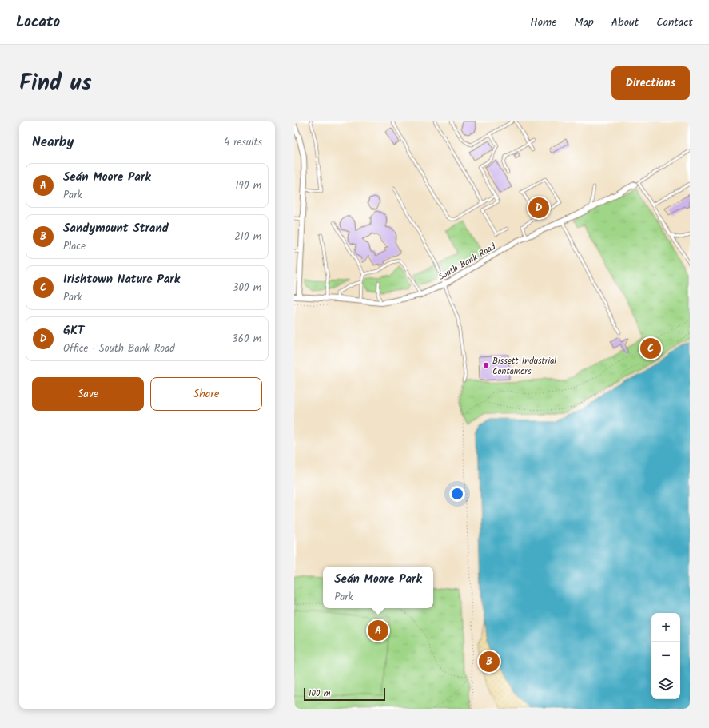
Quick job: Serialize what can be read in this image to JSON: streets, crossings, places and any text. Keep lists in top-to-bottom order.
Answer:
{
  "streets": {
    "street": ["South Bank Road"]
  },
  "places": ["Bissett Industrial Containers"],
  "scale_bar": "100 m",
  "page": {
    "header": "Locato",
    "nav": [
      "Home",
      "Map",
      "About",
      "Contact"
    ],
    "title": "Find us",
    "buttons": [
      "Directions",
      ["Save", "Share"]
    ],
    "heading": ["Nearby", "4 results"],
    "list": [
      {
        "mark": "A",
        "name": "Seán Moore Park",
        "note": "Park",
        "value": "190 m"
      },
      {
        "mark": "B",
        "name": "Sandymount Strand",
        "note": "Place",
        "value": "210 m"
      },
      {
        "mark": "C",
        "name": "Irishtown Nature Park",
        "note": "Park",
        "value": "300 m"
      },
      {
        "mark": "D",
        "name": "GKT",
        "note": "Office · South Bank Road",
        "value": "360 m"
      }
    ],
    "pins": [
      "D",
      "C",
      "A",
      "B"
    ],
    "popup": ["Seán Moore Park", "Park"],
    "map_buttons": ["+", "−"],
    "scale": "100 m"
  }
}
